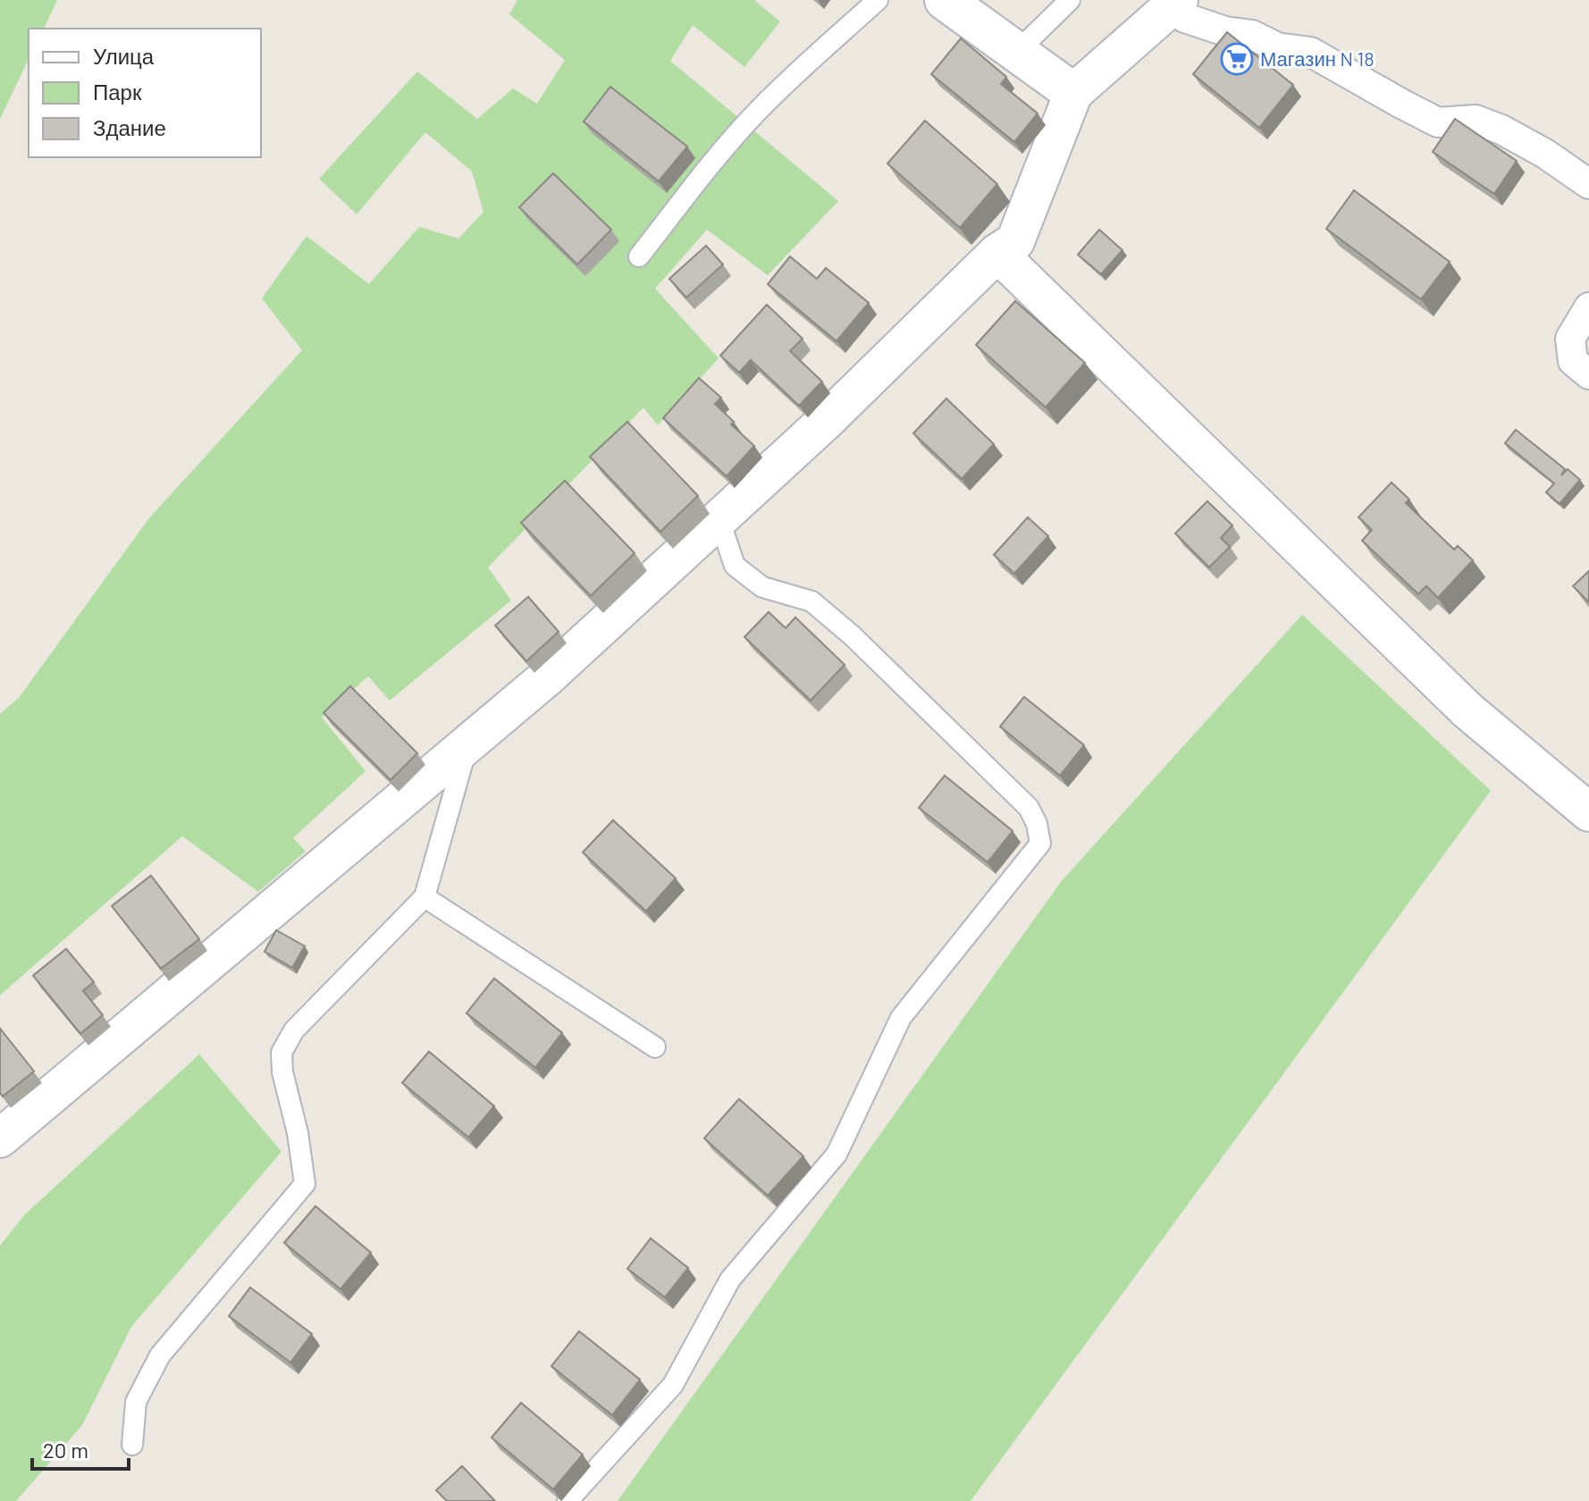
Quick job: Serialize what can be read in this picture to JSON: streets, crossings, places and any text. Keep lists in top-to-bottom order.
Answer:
{
  "places": {
    "supermarket": ["Магазин N 18"]
  },
  "legend": ["Улица", "Парк", "Здание"],
  "scale_bar": "20 m"
}
